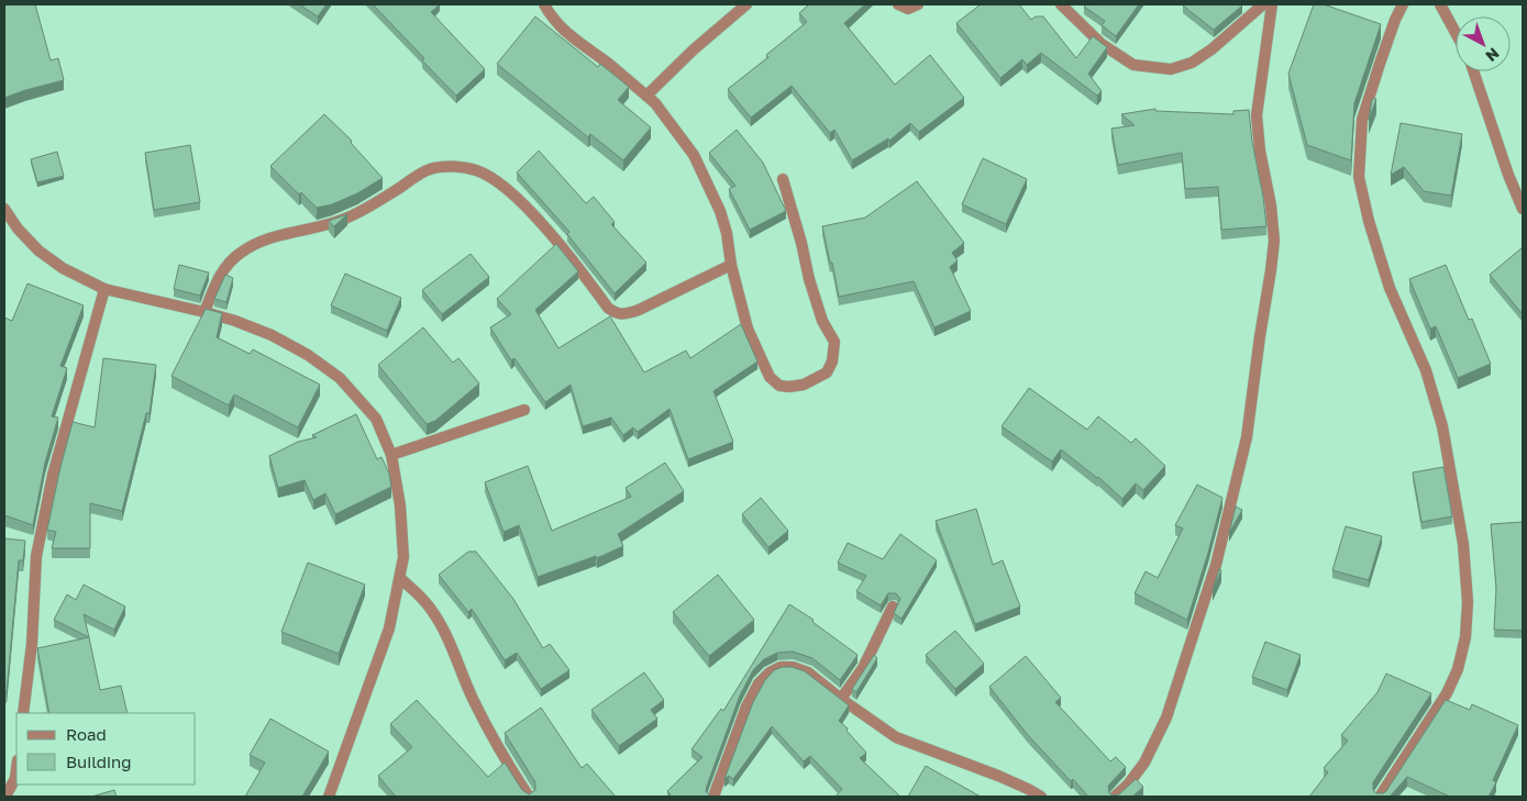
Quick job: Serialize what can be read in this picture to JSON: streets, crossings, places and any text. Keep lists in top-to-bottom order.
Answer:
{
  "legend": ["Road", "Building"],
  "north": "bottom right"
}
